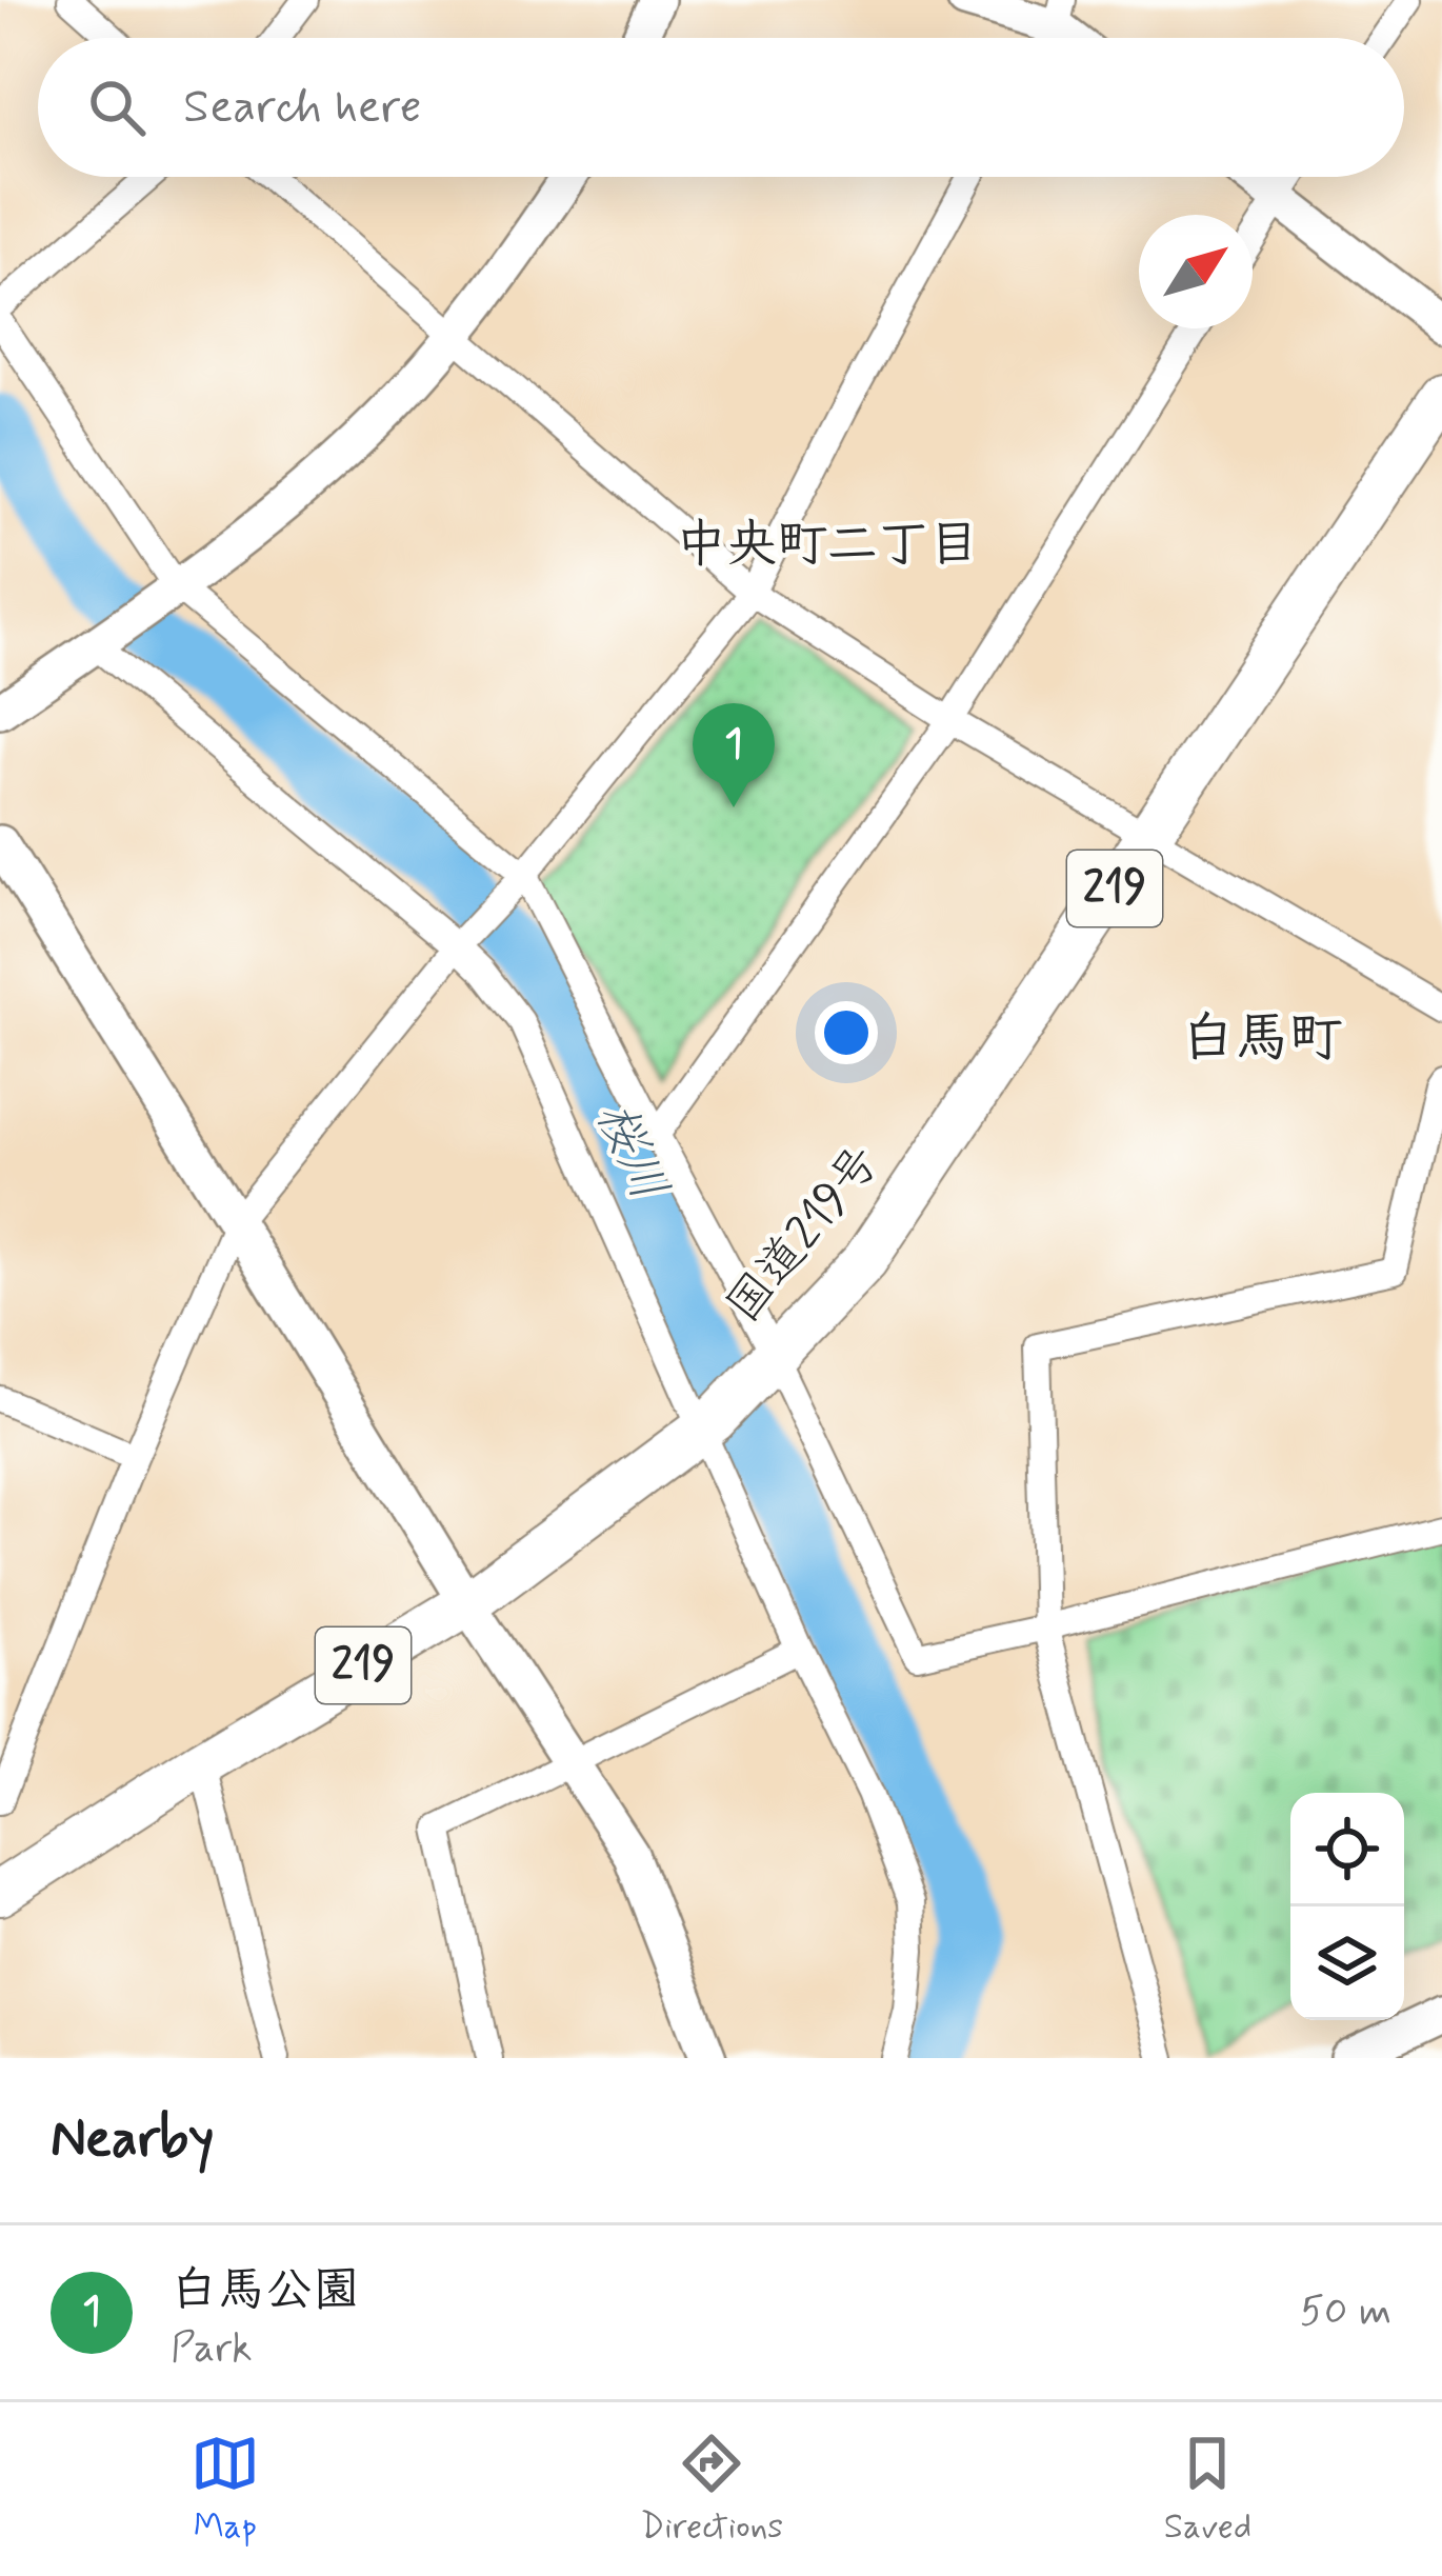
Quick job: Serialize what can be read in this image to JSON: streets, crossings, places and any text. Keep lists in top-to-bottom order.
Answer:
{
  "streets": {
    "highway": ["219", "国道219号"]
  },
  "districts": ["中央町二丁目", "白馬町"],
  "water": ["桜川"],
  "north": "top right",
  "page": {
    "search": "Search here",
    "pins": "1",
    "heading": "Nearby",
    "list": [
      {
        "mark": "1",
        "name": "白馬公園",
        "note": "Park",
        "value": "50 m"
      }
    ],
    "nav": ["Map", "Directions", "Saved"]
  }
}
